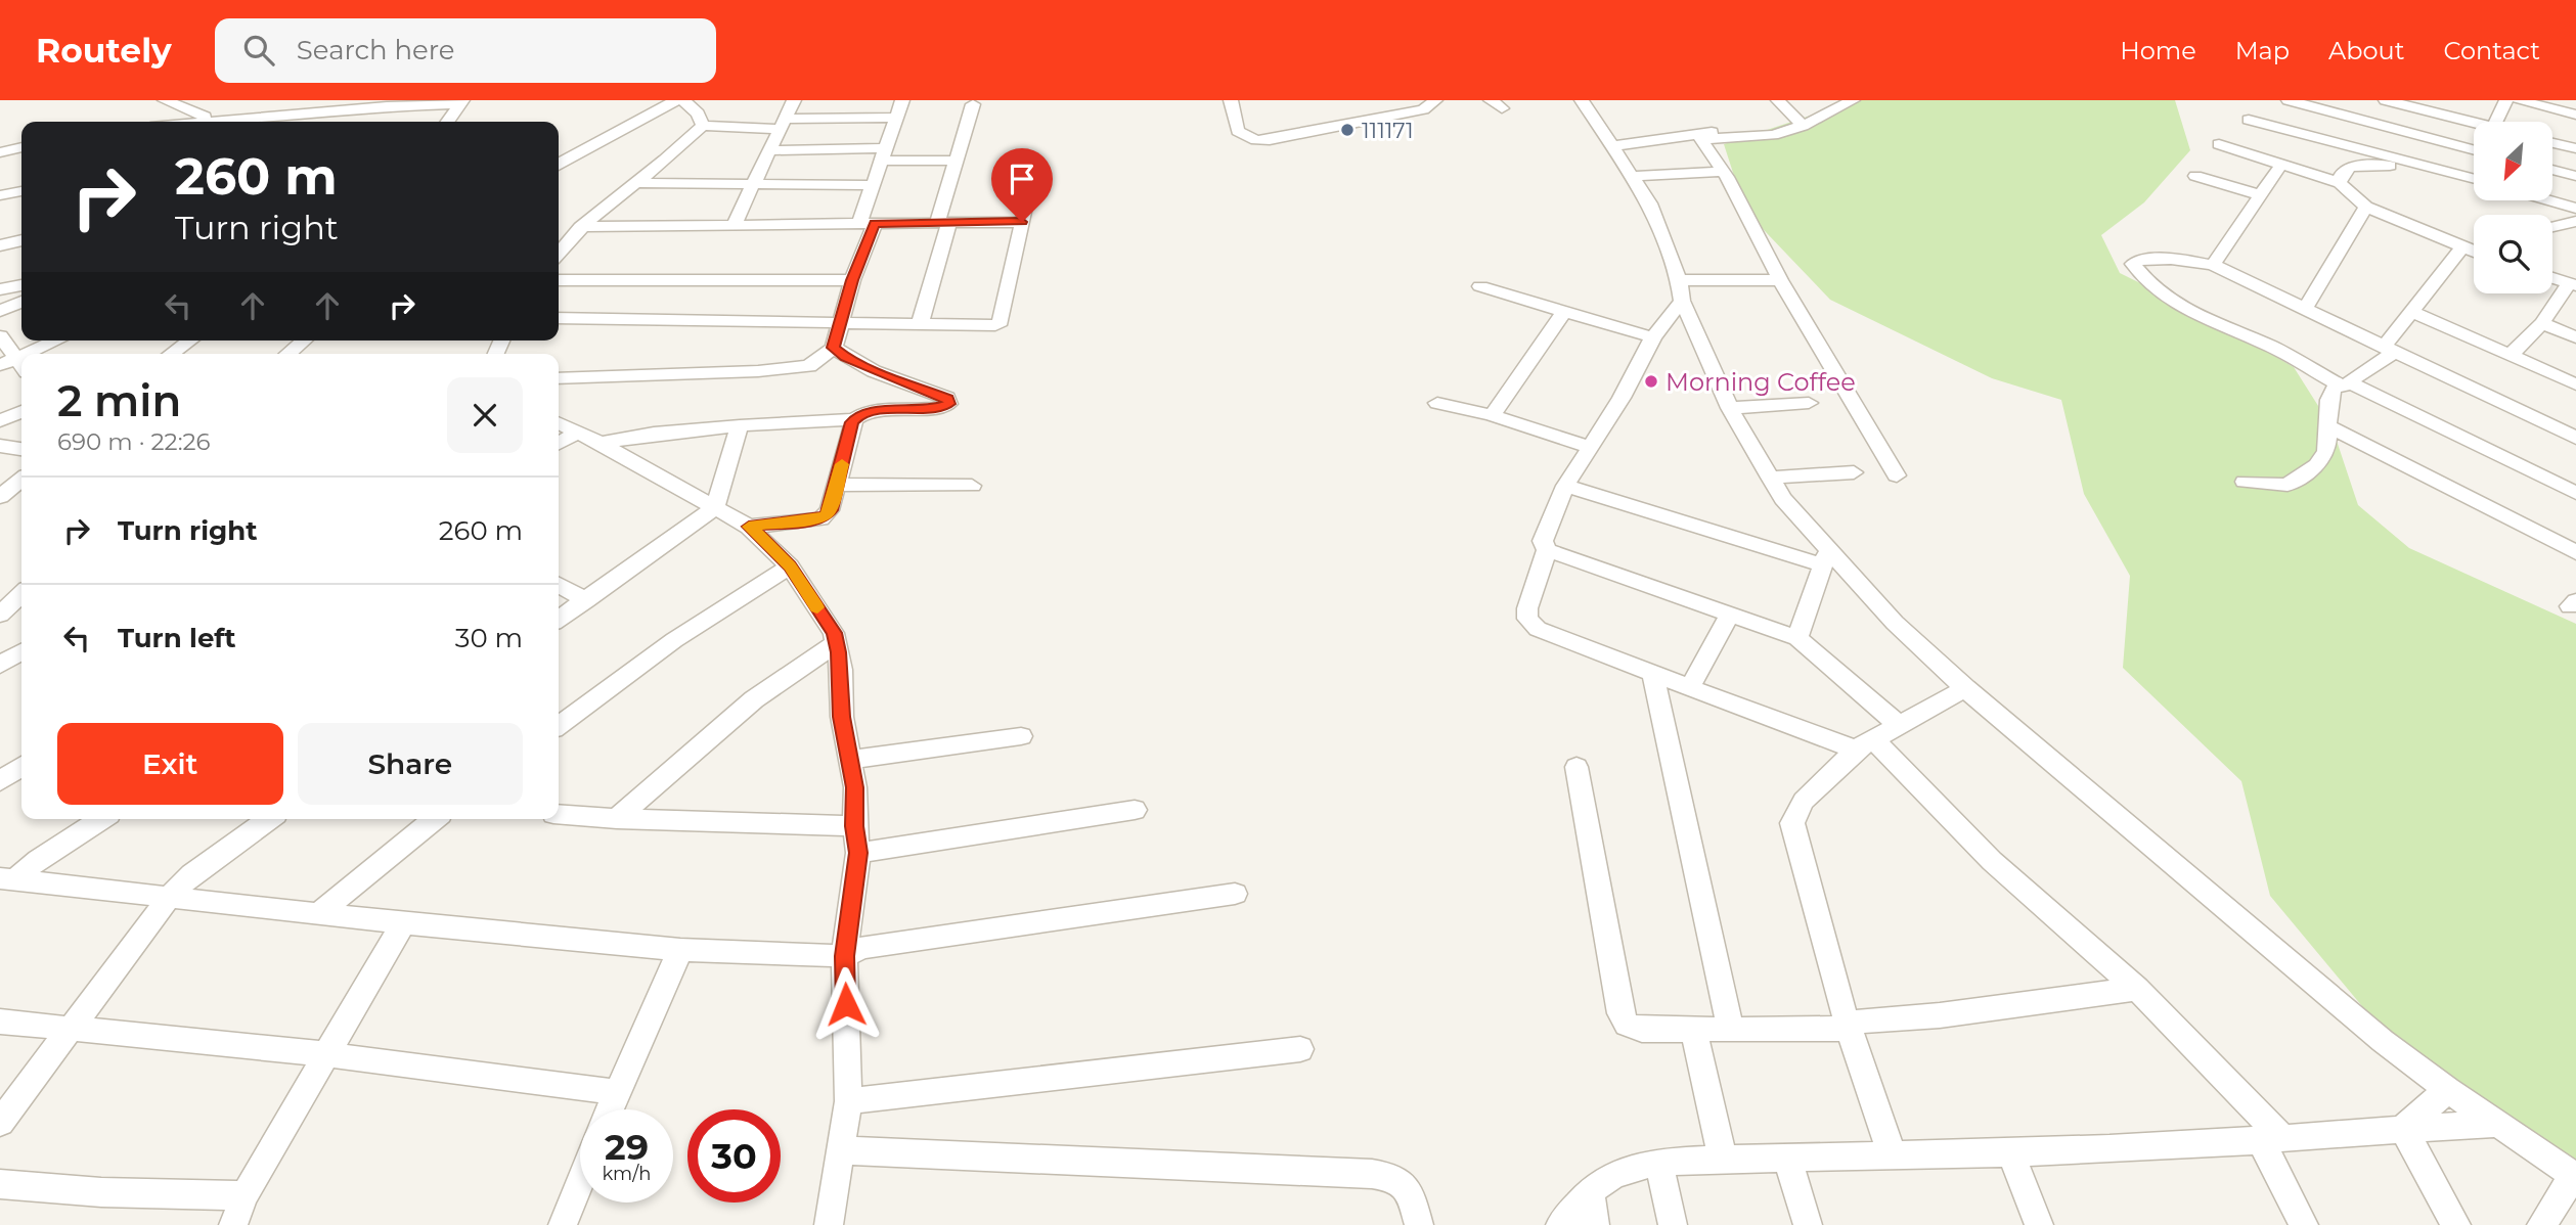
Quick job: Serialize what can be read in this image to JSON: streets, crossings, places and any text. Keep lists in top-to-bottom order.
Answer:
{
  "places": ["111171", "Morning Coffee"],
  "north": "bottom left",
  "page": {
    "header": "Routely",
    "search": "Search here",
    "nav": [
      "Home",
      "Map",
      "About",
      "Contact"
    ],
    "turn": ["260 m", "Turn right"],
    "heading": ["2 min", "690 m · 22:26"],
    "list": [
      {
        "name": "Turn right",
        "value": "260 m"
      },
      {
        "name": "Turn left",
        "value": "30 m"
      }
    ],
    "buttons": ["Exit", "Share"],
    "speed": "29 km/h",
    "limit": "30"
  }
}
